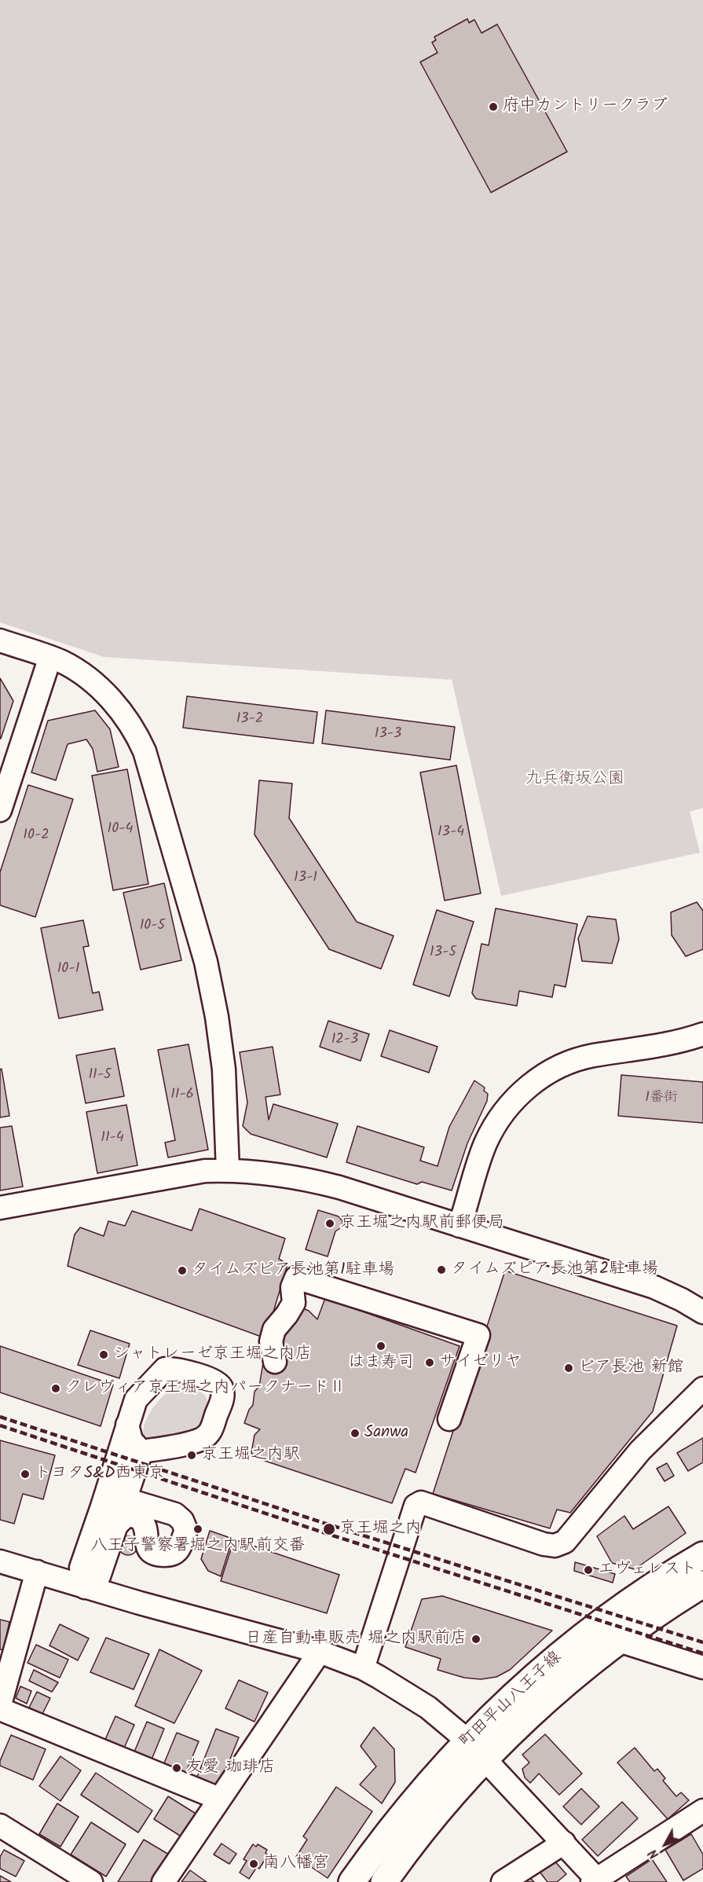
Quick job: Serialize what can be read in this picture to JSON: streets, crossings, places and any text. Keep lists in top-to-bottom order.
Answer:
{
  "streets": {
    "main road": ["町田平山八王子線"]
  },
  "parks": ["九兵衛坂公園"],
  "places": [
    "府中カントリークラブ",
    "京王堀之内駅前郵便局",
    "タイムズピア長池第2駐車場",
    "タイムズピア長池第1駐車場",
    "はま寿司",
    "シャトレーゼ京王堀之内店",
    "サイゼリヤ",
    "ビア長池 新館",
    "クレヴィア京王堀之内パークナードⅡ",
    "Sanwa",
    "京王堀之内駅",
    "トヨタS&D西東京",
    "八王子警察署堀之内駅前交番",
    "京王堀之内",
    "エヴェレスト",
    "日産自動車販売 堀之内駅前店",
    "友愛 珈琲店",
    "南八幡宮"
  ],
  "house_numbers": [
    "13-2",
    "13-3",
    "10-4",
    "13-4",
    "10-2",
    "13-1",
    "10-5",
    "13-5",
    "10-1",
    "12-3",
    "11-5",
    "11-6",
    "1番街",
    "11-4"
  ],
  "north": "bottom left"
}
